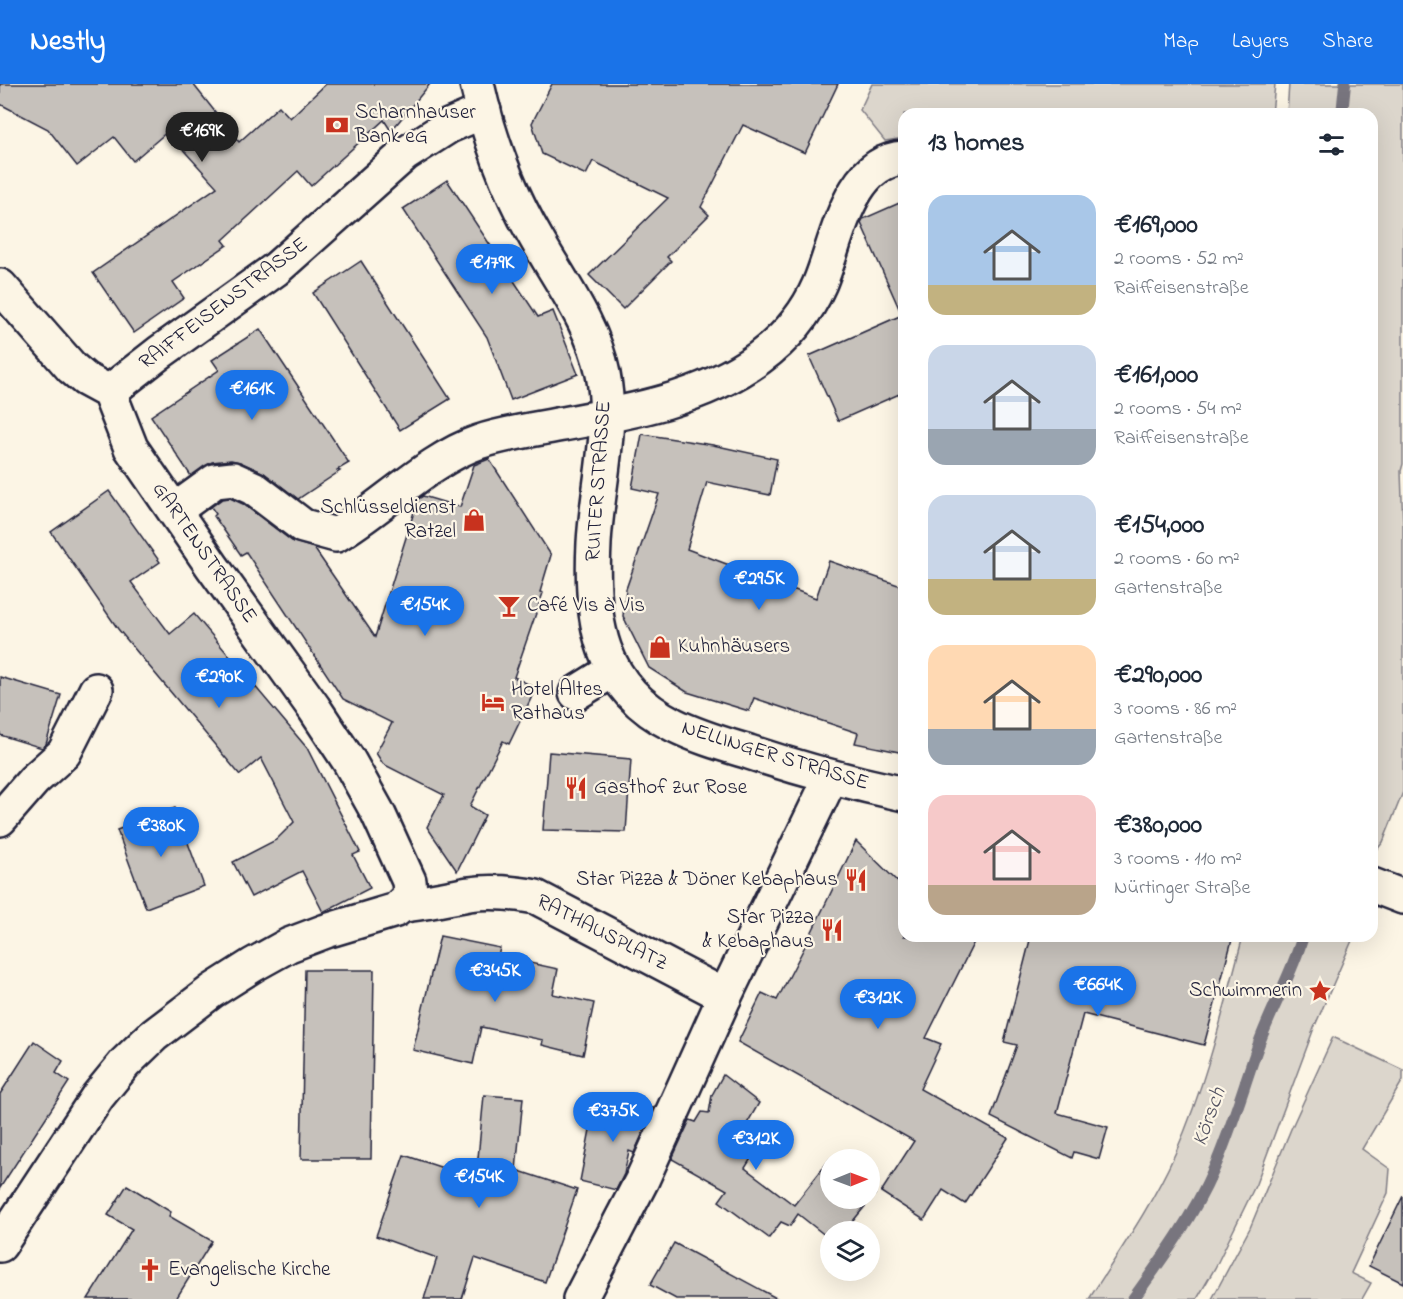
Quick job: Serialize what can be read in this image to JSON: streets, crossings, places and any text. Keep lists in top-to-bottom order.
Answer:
{
  "streets": {
    "street": [
      "RAIFFEISENSTRASSE",
      "RUITER STRASSE",
      "GARTENSTRASSE",
      "NELLINGER STRASSE",
      "RATHAUSPLATZ"
    ]
  },
  "crossings": [
    ["RAIFFEISENSTRASSE", "RUITER STRASSE"],
    ["RAIFFEISENSTRASSE", "GARTENSTRASSE"],
    ["RUITER STRASSE", "NELLINGER STRASSE"],
    ["GARTENSTRASSE", "RATHAUSPLATZ"]
  ],
  "water": ["Körsch"],
  "places": {
    "bank": ["Scharnhauser Bank eG"],
    "shop": ["Schlüsseldienst Ratzel", "Kuhnhäusers"],
    "bar": ["Café Vis à Vis"],
    "hotel": ["Hotel Altes Rathaus"],
    "restaurant": ["Gasthof zur Rose", "Star Pizza & Döner Kebaphaus", "Star Pizza & Kebaphaus"],
    "place": ["Schwimmerin"],
    "church": ["Evangelische Kirche"]
  },
  "north": "right",
  "page": {
    "header": "Nestly",
    "nav": ["Map", "Layers", "Share"],
    "heading": "13 homes",
    "price": [
      "€169K",
      "€179K",
      "€161K",
      "€295K",
      "€154K",
      "€290K",
      "€380K",
      "€345K",
      "€664K",
      "€312K",
      "€375K",
      "€312K",
      "€154K"
    ],
    "list": [
      {
        "name": "€169,000",
        "note": "2 rooms · 52 m² · Raiffeisenstraße"
      },
      {
        "name": "€161,000",
        "note": "2 rooms · 54 m² · Raiffeisenstraße"
      },
      {
        "name": "€154,000",
        "note": "2 rooms · 60 m² · Gartenstraße"
      },
      {
        "name": "€290,000",
        "note": "3 rooms · 86 m² · Gartenstraße"
      },
      {
        "name": "€380,000",
        "note": "3 rooms · 110 m² · Nürtinger Straße"
      }
    ]
  }
}
